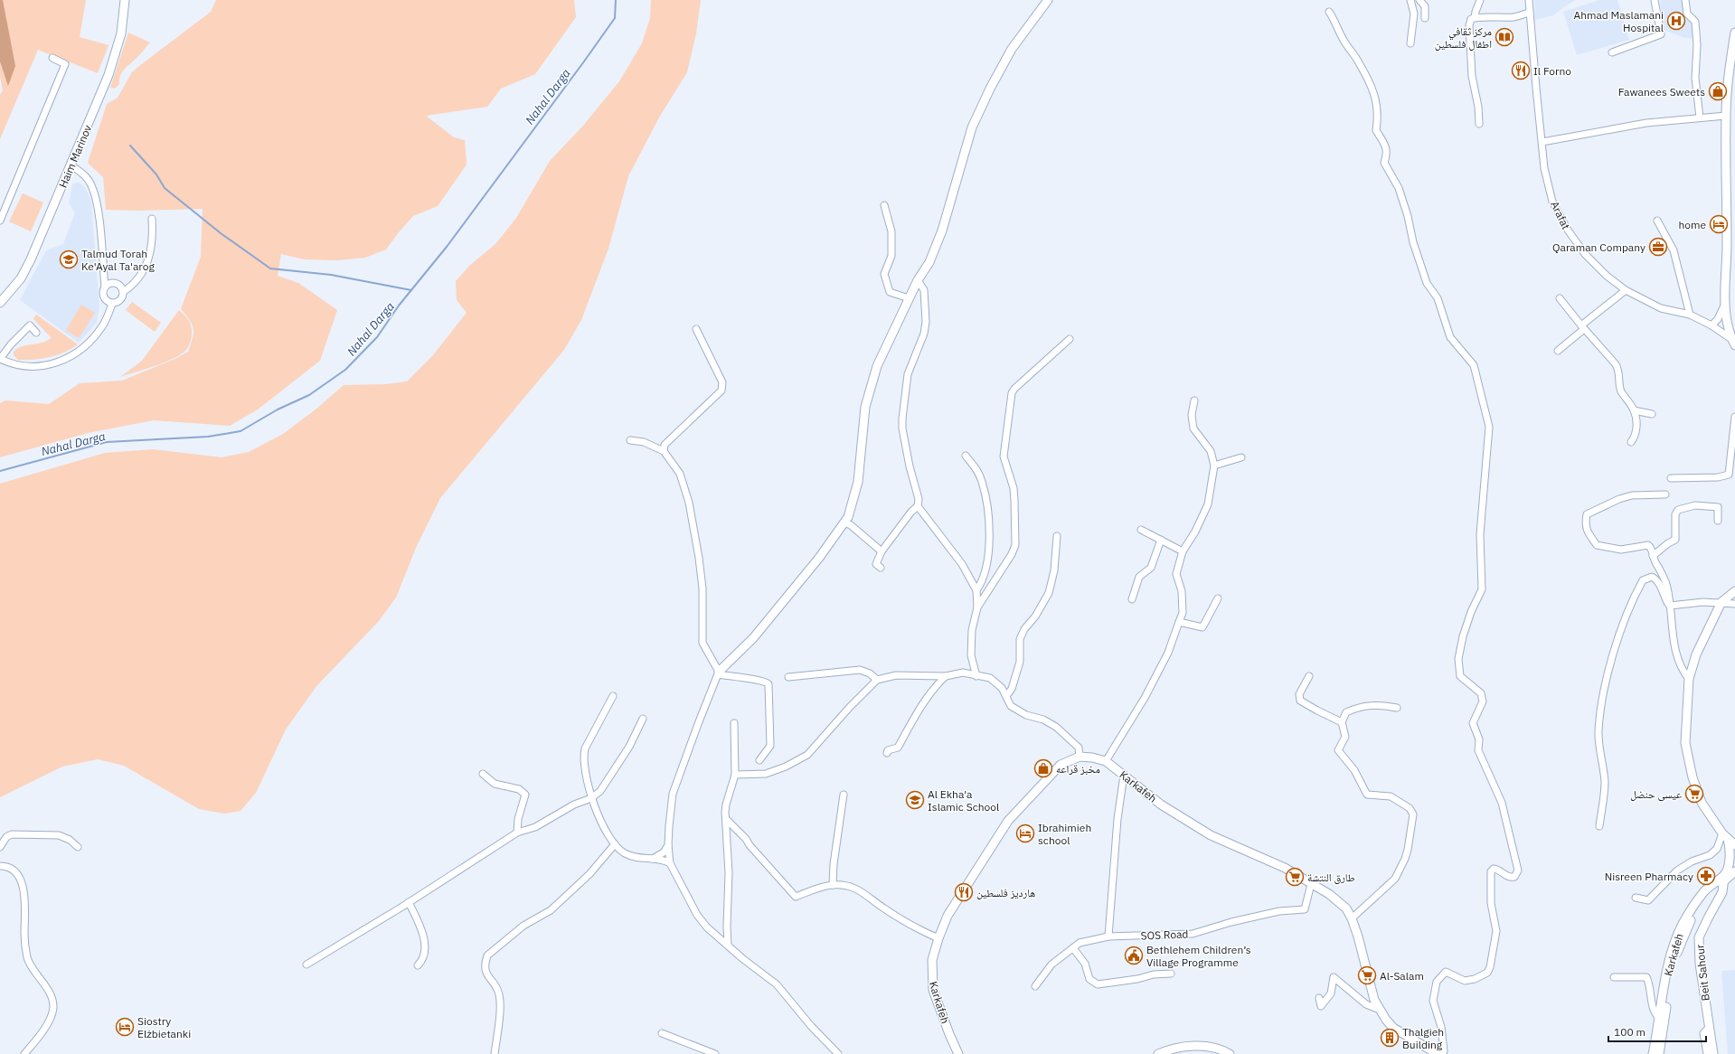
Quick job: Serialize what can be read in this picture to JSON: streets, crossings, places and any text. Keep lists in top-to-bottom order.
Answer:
{
  "streets": {
    "street": [
      "Haim Marinov",
      "Arafat",
      "Karkafeh",
      "SOS Road",
      "Beit Sahour"
    ]
  },
  "crossings": [
    ["Karkafeh", "SOS Road"],
    ["Karkafeh", "Beit Sahour"]
  ],
  "water": ["Nahal Darga"],
  "places": {
    "hospital": ["Ahmad Maslamani Hospital"],
    "library": ["مركز ثقافي اطفال فلسطين"],
    "restaurant": ["Il Forno", "هارديز فلسطين"],
    "shop": ["Fawanees Sweets", "مخبز قراعه"],
    "hotel": ["home", "Ibrahimieh school", "Siostry Elżbietanki"],
    "office": ["Qaraman Company"],
    "school or university": ["Talmud Torah Ke'Ayal Ta'arog", "Al Ekha'a Islamic School"],
    "supermarket": ["عيسى حنضل", "طارق النتشة", "Al-Salam"],
    "pharmacy": ["Nisreen Pharmacy"],
    "public building": ["Bethlehem Children’s Village Programme"],
    "building": ["Thalgieh Building"]
  },
  "scale_bar": "100 m"
}
